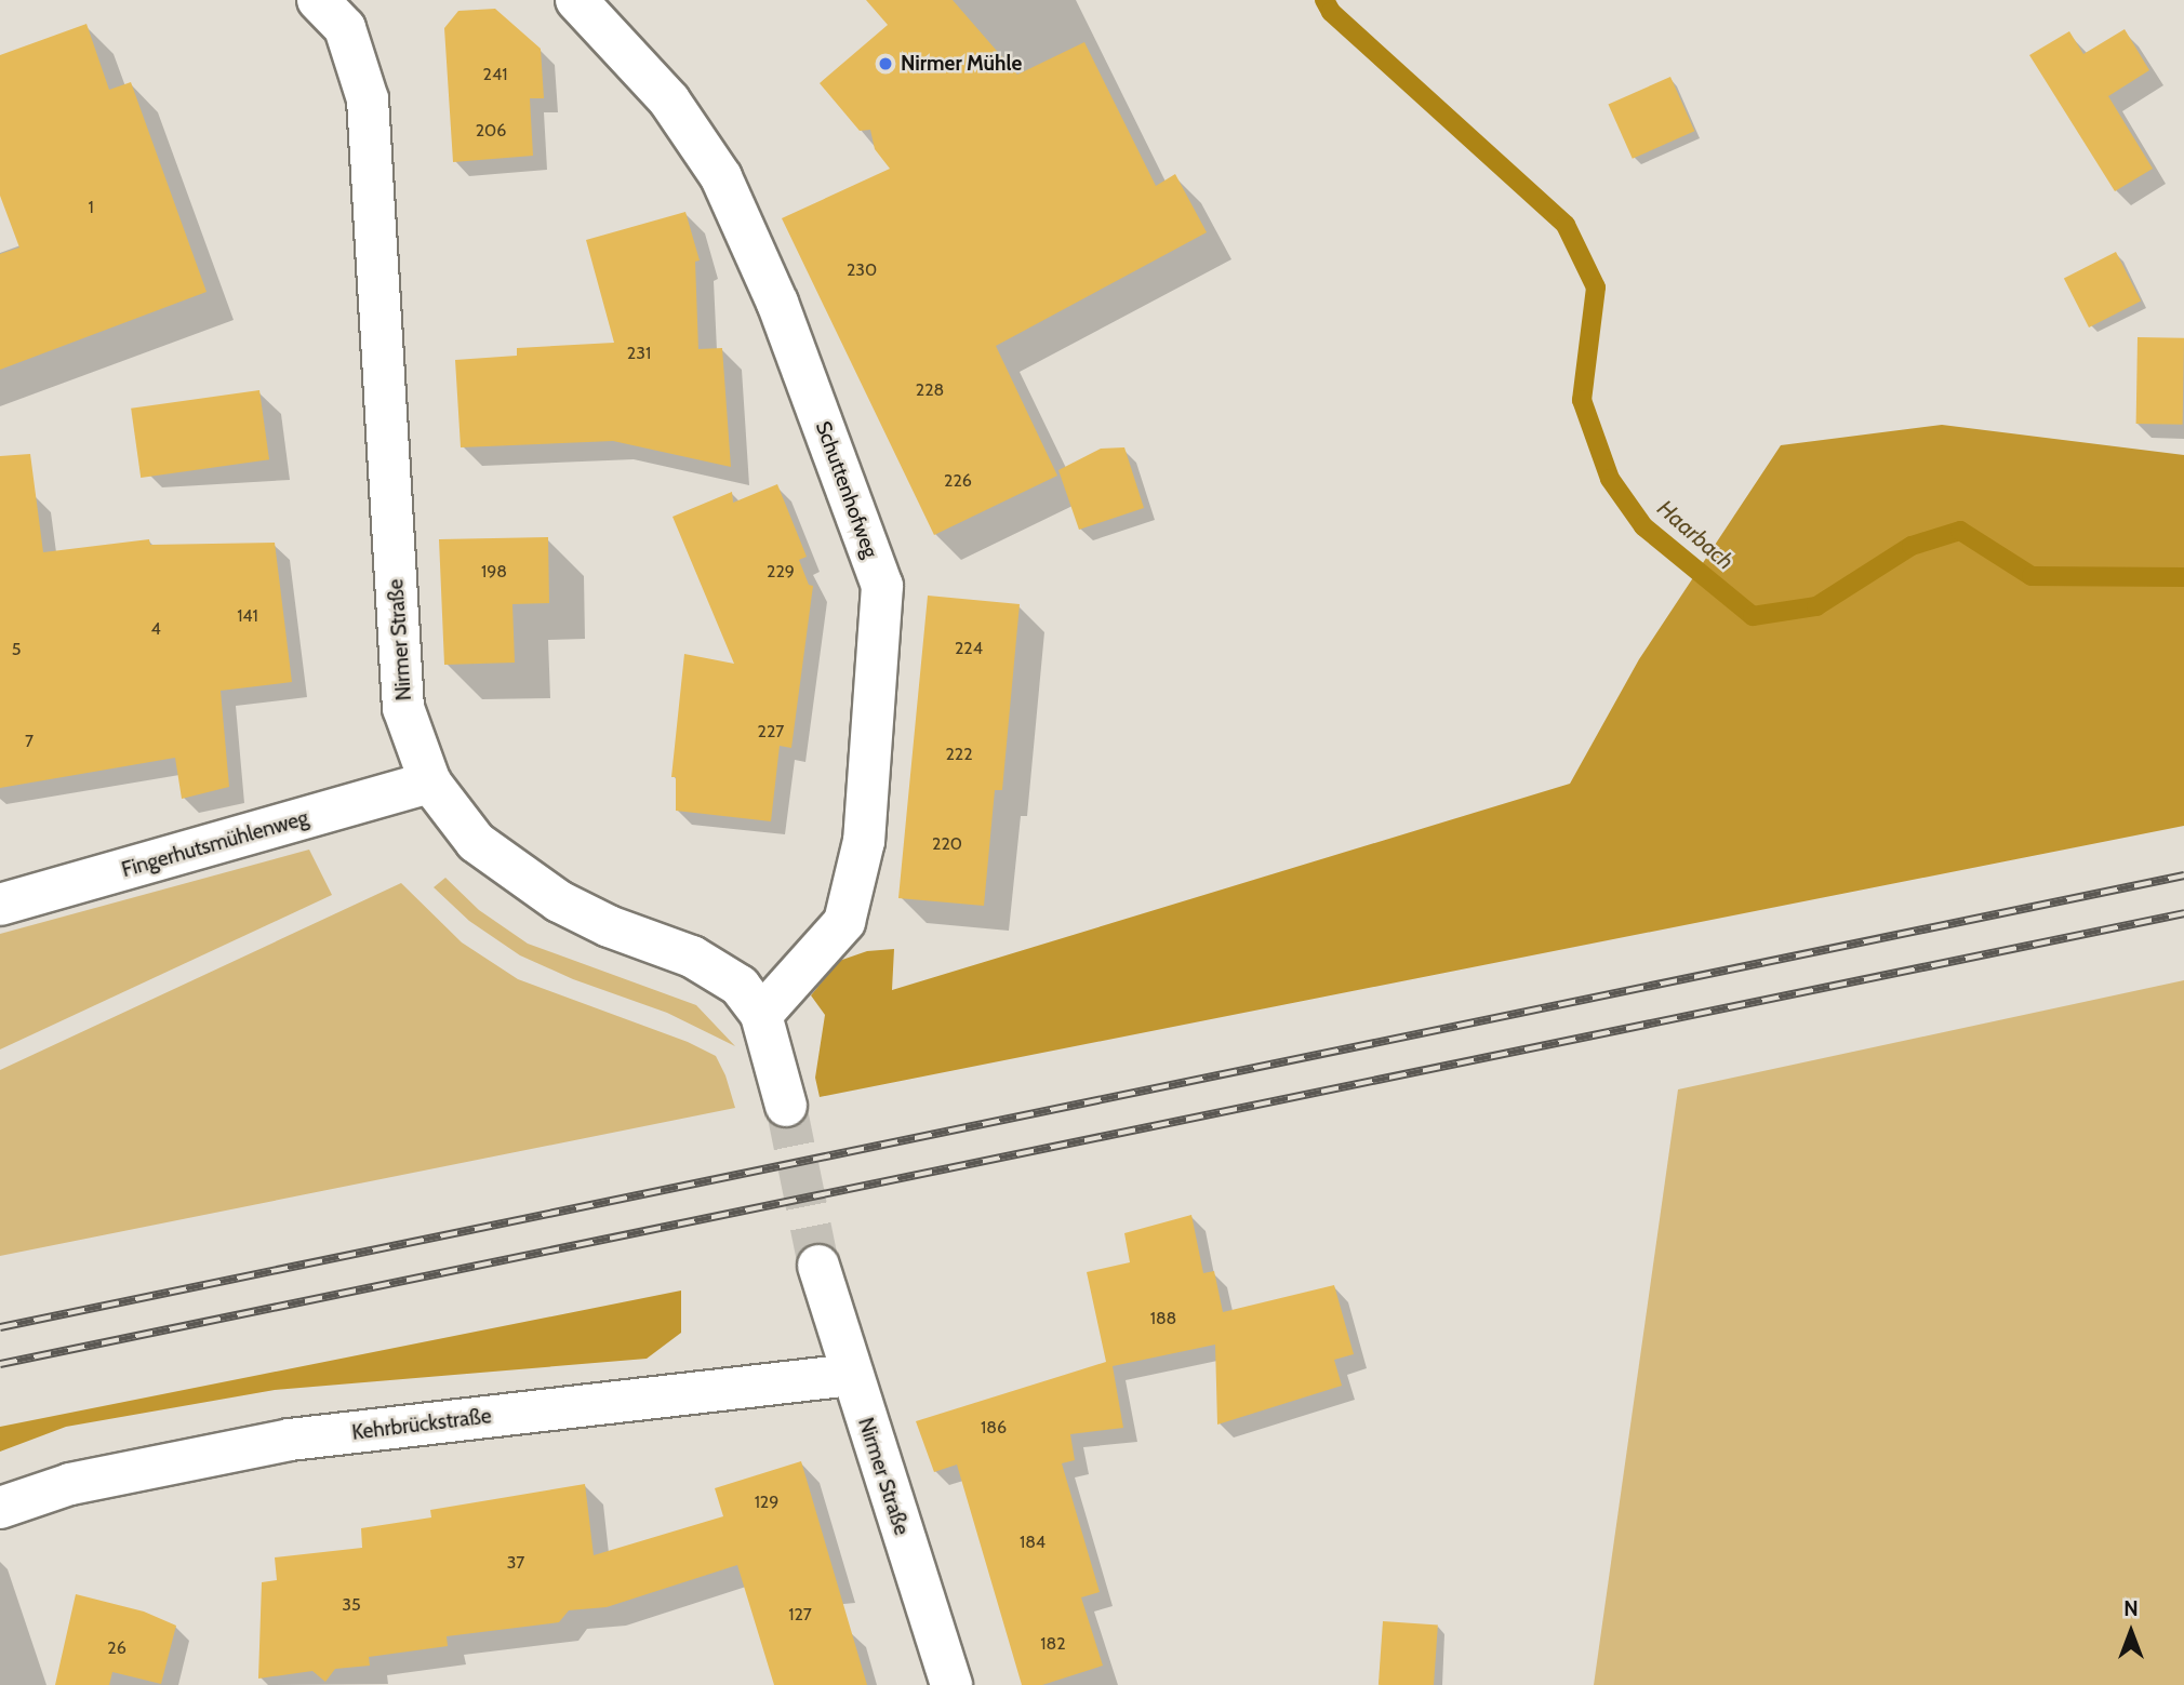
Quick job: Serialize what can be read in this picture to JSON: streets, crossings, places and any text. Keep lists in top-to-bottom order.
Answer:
{
  "streets": {
    "street": [
      "Schuttenhofweg",
      "Nirmer Straße",
      "Fingerhutsmühlenweg",
      "Kehrbrückstraße"
    ]
  },
  "crossings": [
    ["Schuttenhofweg", "Nirmer Straße"],
    ["Nirmer Straße", "Fingerhutsmühlenweg"],
    ["Nirmer Straße", "Kehrbrückstraße"]
  ],
  "water": ["Haarbach"],
  "places": ["Nirmer Mühle"],
  "house_numbers": [
    "241",
    "206",
    "1",
    "230",
    "231",
    "228",
    "226",
    "198",
    "229",
    "141",
    "4",
    "224",
    "5",
    "227",
    "7",
    "222",
    "220",
    "188",
    "186",
    "129",
    "184",
    "37",
    "35",
    "127",
    "182",
    "26"
  ],
  "north": "top"
}
